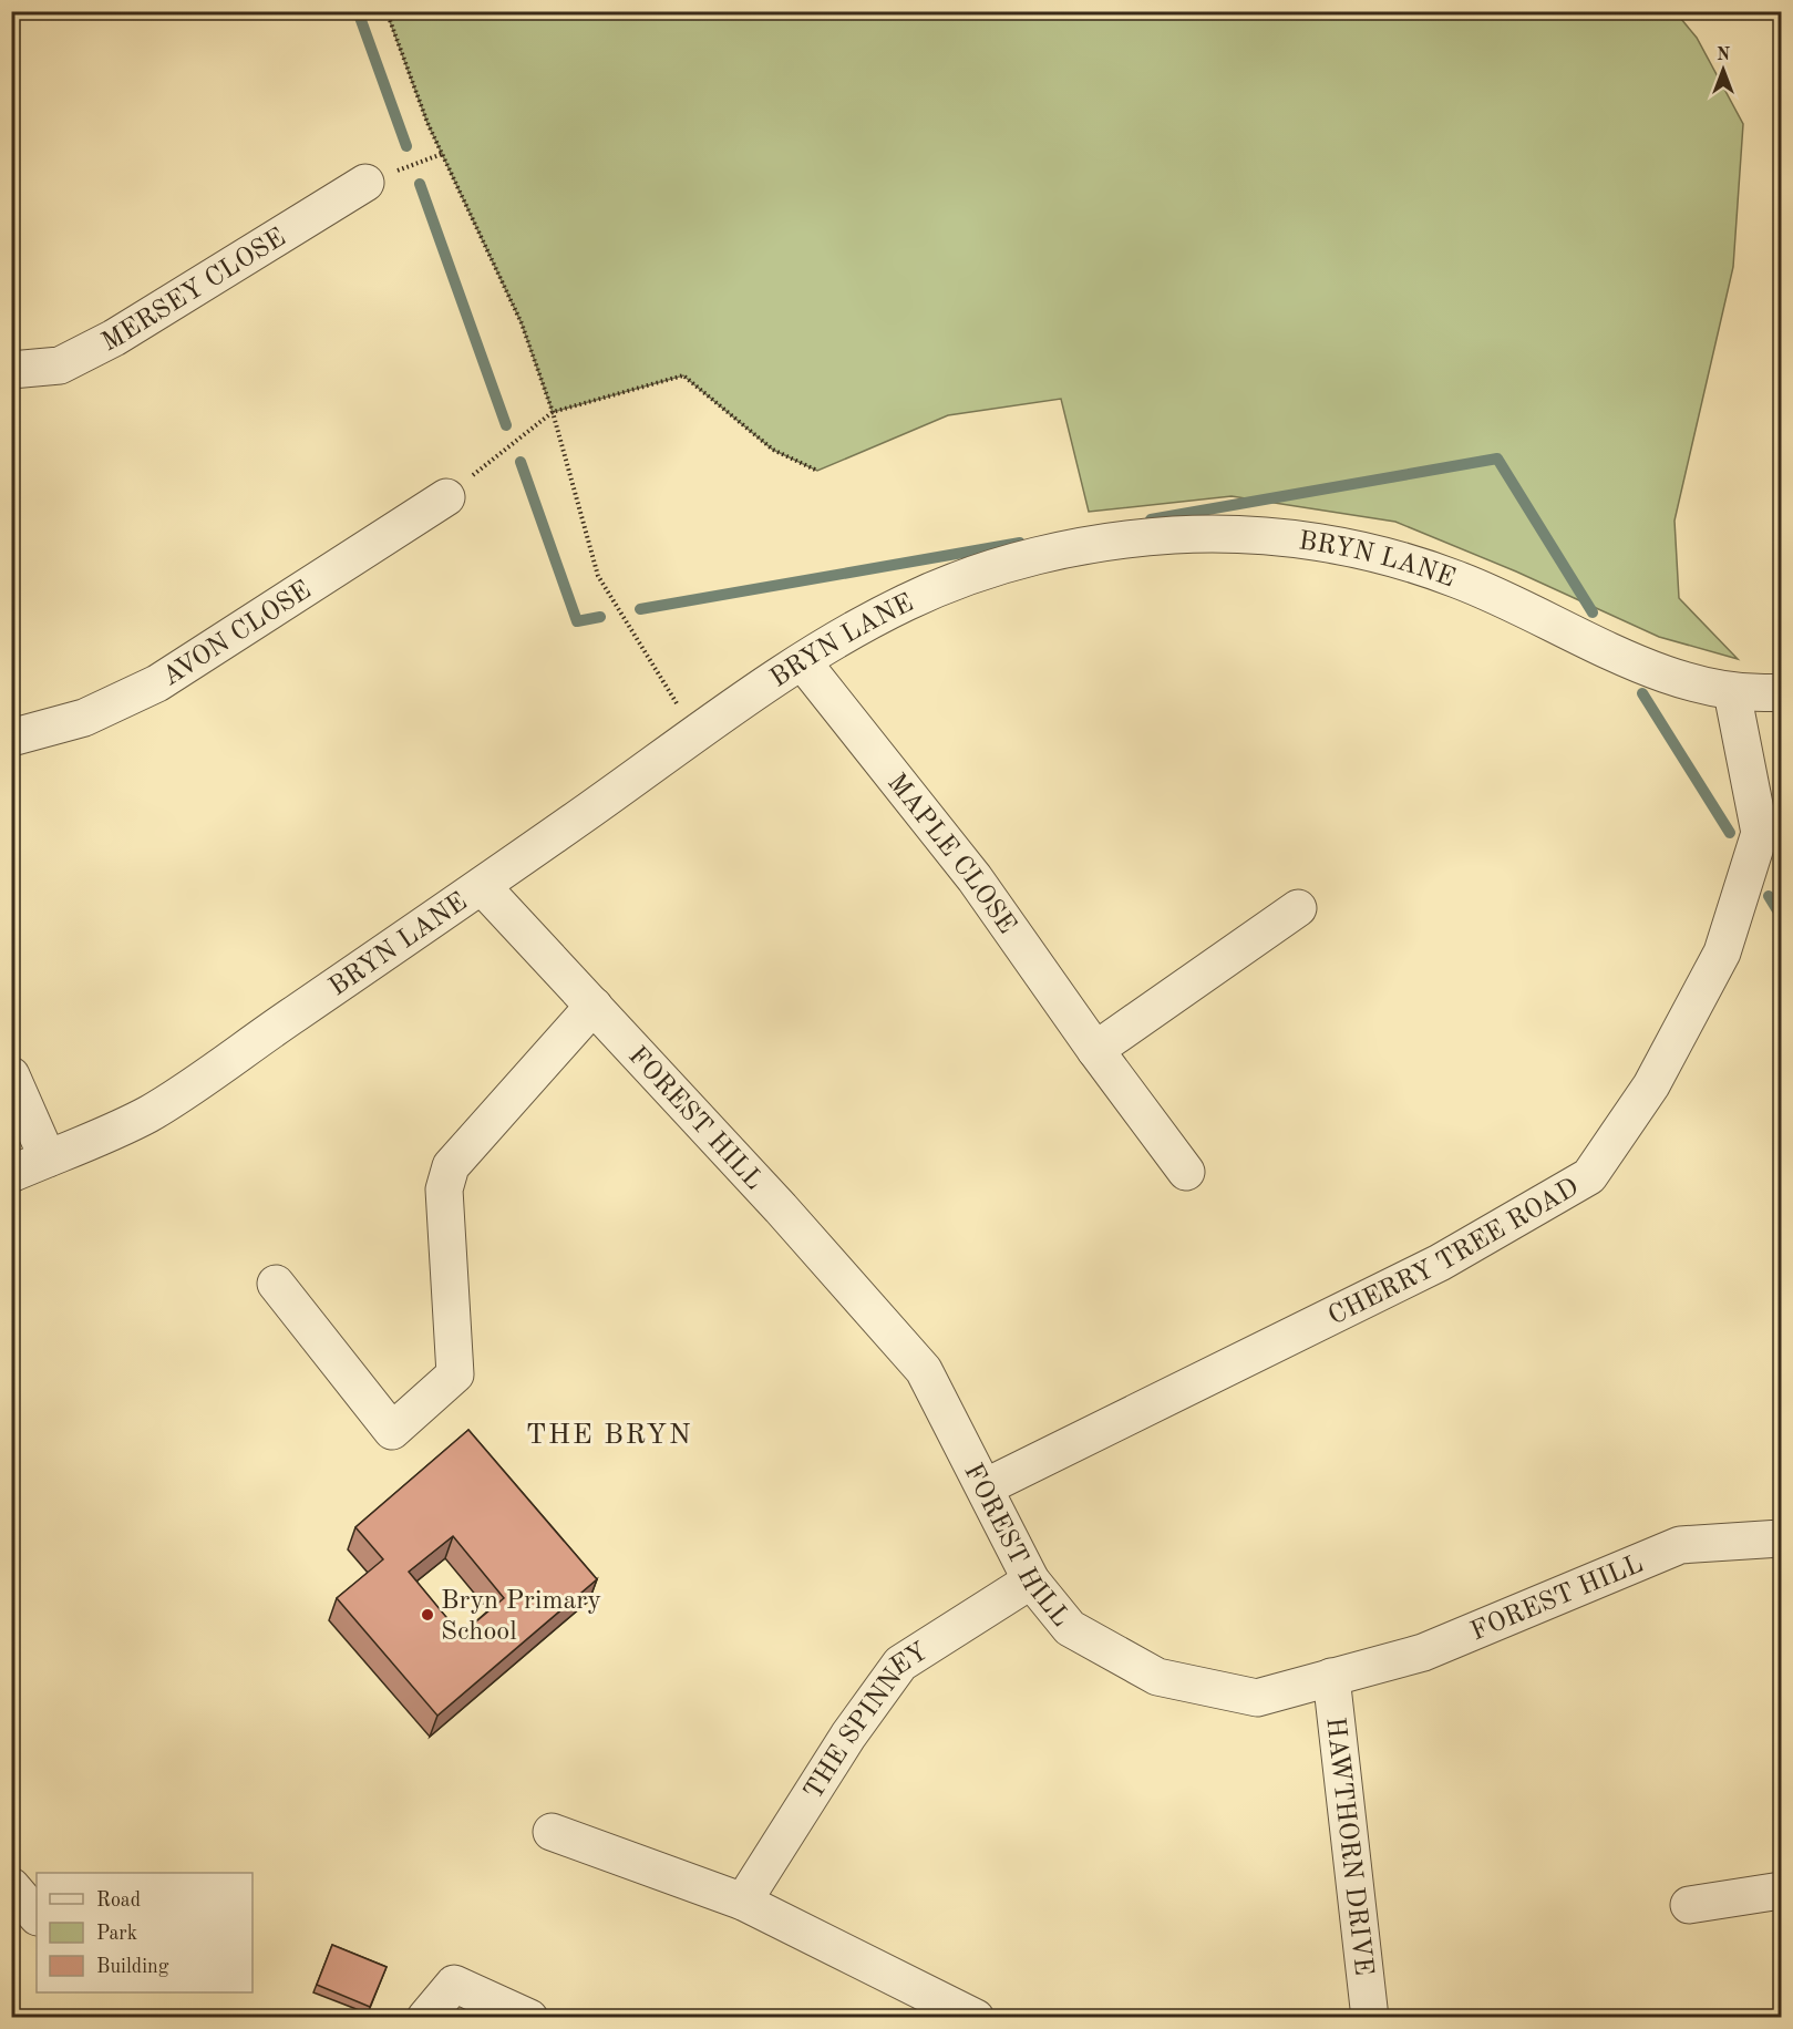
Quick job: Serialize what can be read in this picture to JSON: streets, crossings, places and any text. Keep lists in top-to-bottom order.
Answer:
{
  "streets": {
    "street": [
      "MERSEY CLOSE",
      "BRYN LANE",
      "AVON CLOSE",
      "MAPLE CLOSE",
      "FOREST HILL",
      "CHERRY TREE ROAD",
      "THE SPINNEY",
      "HAWTHORN DRIVE"
    ]
  },
  "crossings": [
    ["BRYN LANE", "MAPLE CLOSE"],
    ["BRYN LANE", "FOREST HILL"],
    ["BRYN LANE", "CHERRY TREE ROAD"],
    ["FOREST HILL", "CHERRY TREE ROAD"],
    ["FOREST HILL", "THE SPINNEY"],
    ["FOREST HILL", "HAWTHORN DRIVE"]
  ],
  "districts": ["THE BRYN"],
  "places": ["Bryn Primary School"],
  "legend": ["Road", "Park", "Building"],
  "north": "top"
}
